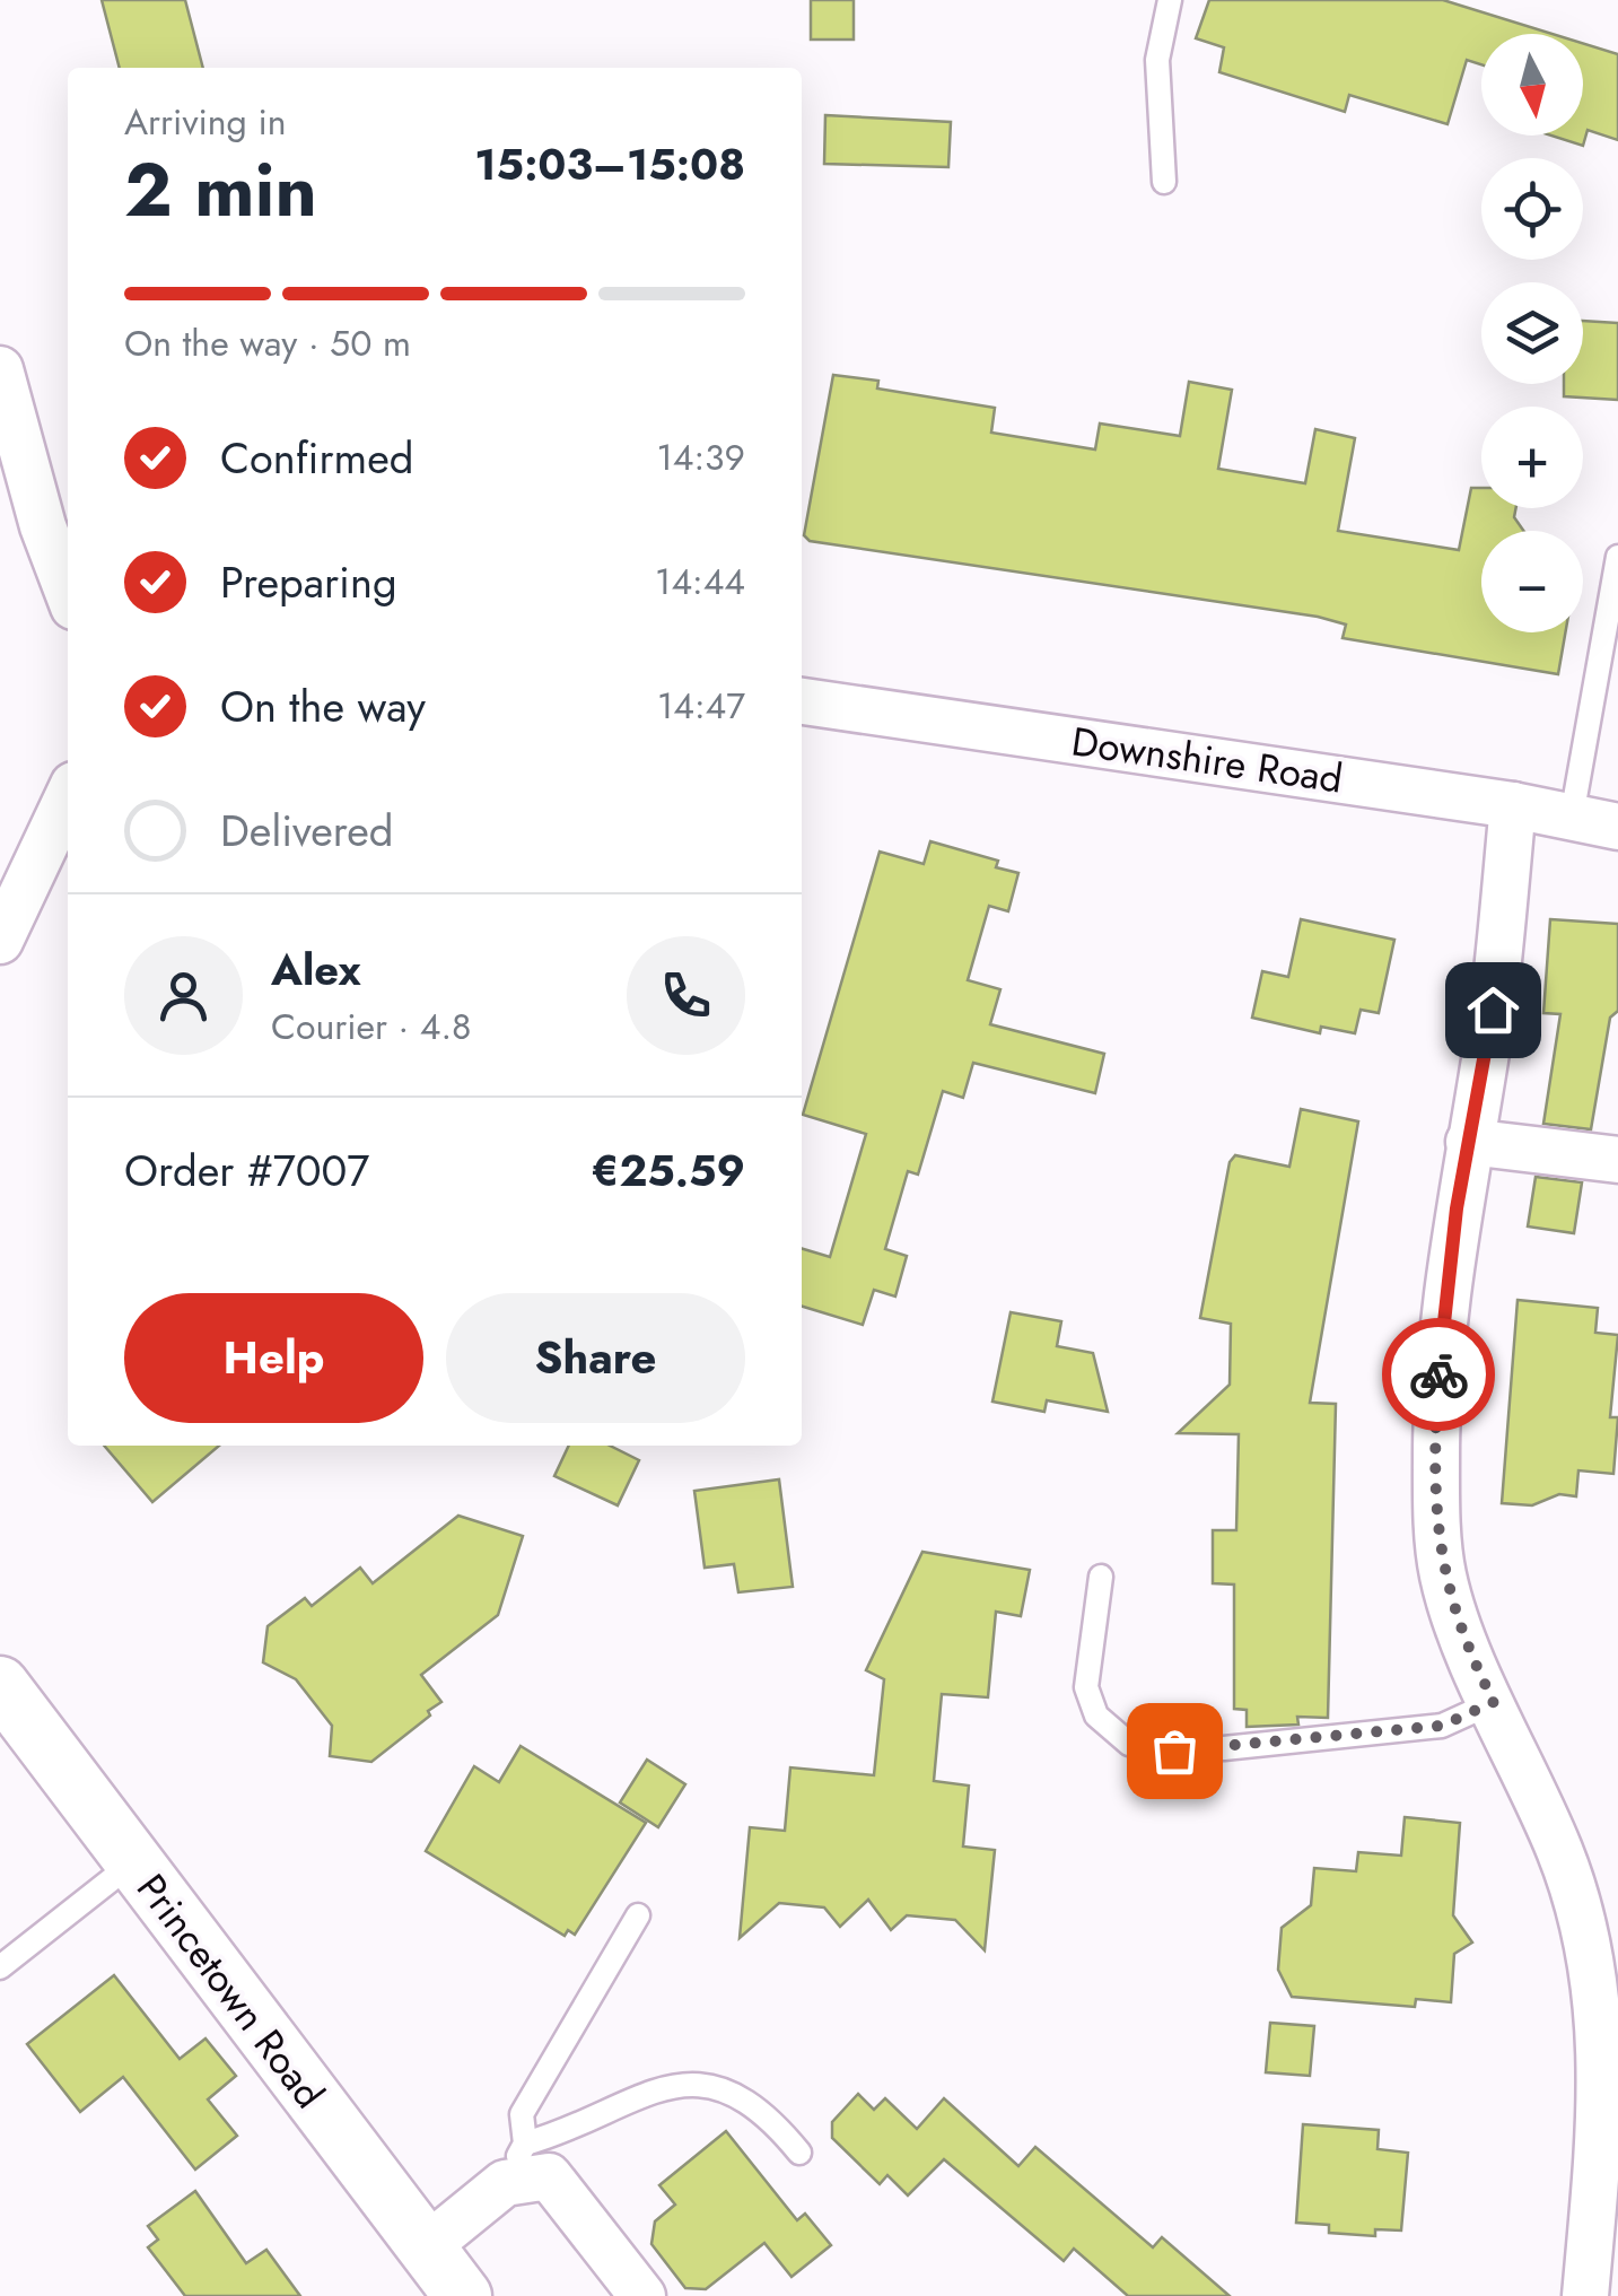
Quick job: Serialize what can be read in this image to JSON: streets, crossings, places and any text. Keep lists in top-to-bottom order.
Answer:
{
  "streets": {
    "street": ["Downshire Road", "Princetown Road"]
  },
  "north": "bottom",
  "page": {
    "map_buttons": ["+", "−"],
    "heading": ["2 min", "Arriving in", "15:03–15:08"],
    "panel": [
      "Alex",
      "Courier · 4.8",
      "Order #7007",
      "€25.59"
    ],
    "bar": "On the way · 50 m",
    "list": [
      ["Confirmed", "14:39"],
      ["Preparing", "14:44"],
      ["On the way", "14:47"],
      "Delivered"
    ],
    "buttons": ["Help", "Share"]
  }
}
